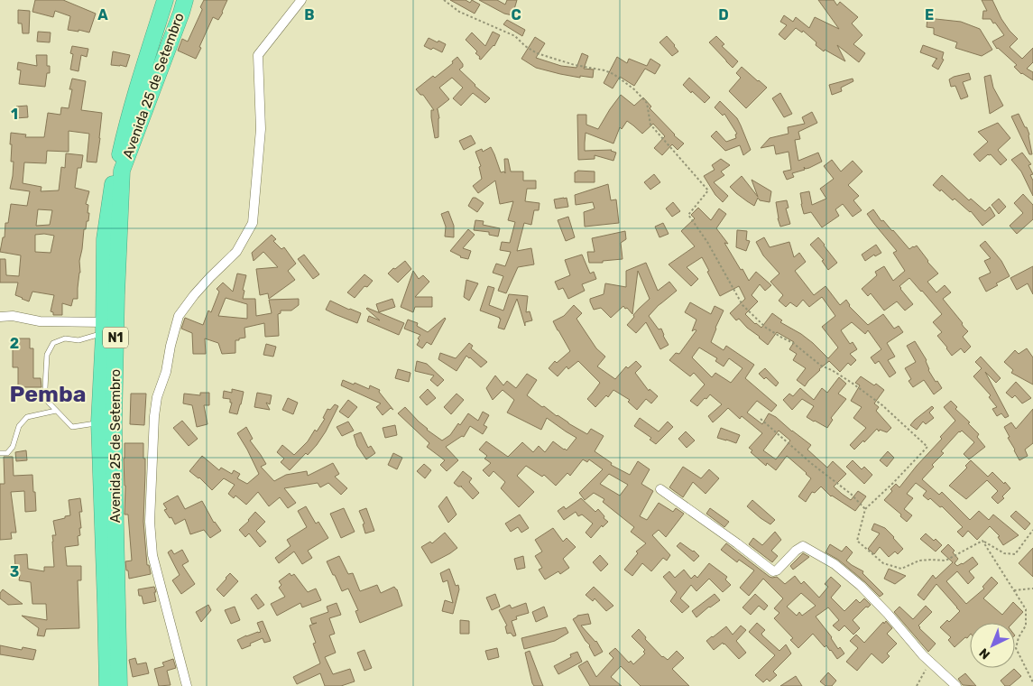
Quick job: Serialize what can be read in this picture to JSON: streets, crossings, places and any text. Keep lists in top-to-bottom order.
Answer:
{
  "streets": {
    "highway": ["Avenida 25 de Setembro", "N1"]
  },
  "districts": ["Pemba"],
  "north": "bottom left",
  "grid": {
    "columns": [
      "A",
      "B",
      "C",
      "D",
      "E"
    ],
    "rows": ["1", "2", "3"]
  }
}
